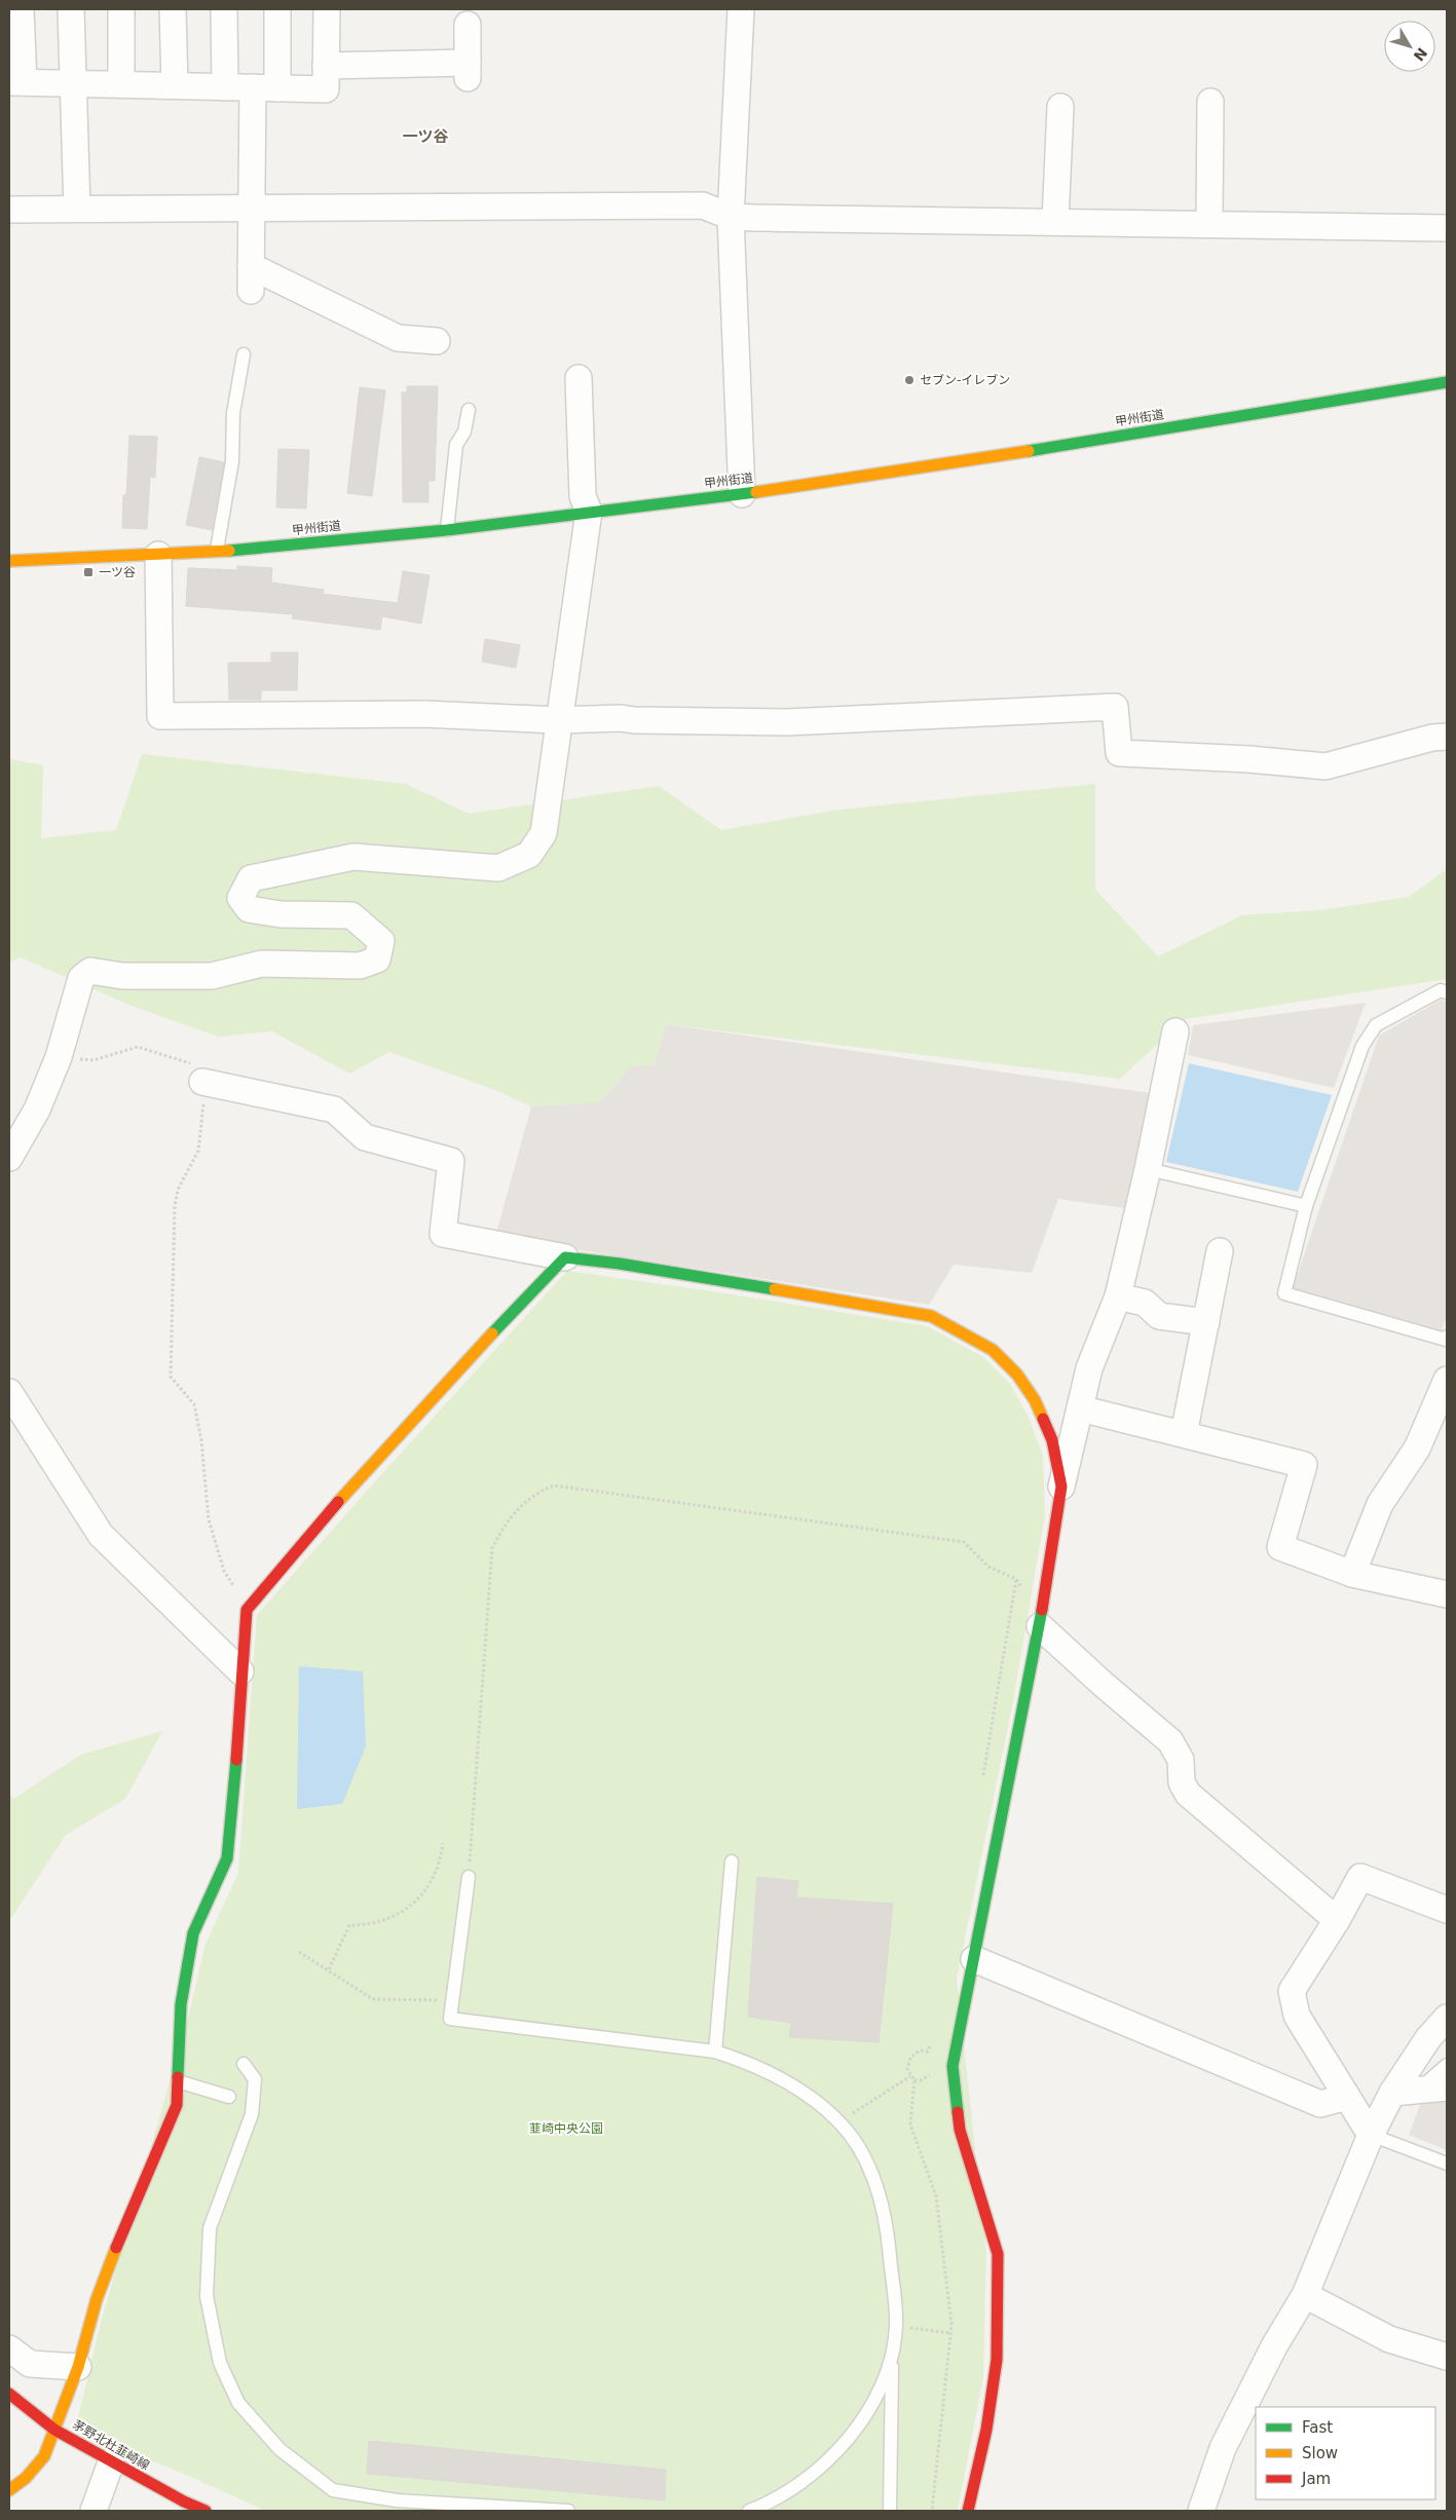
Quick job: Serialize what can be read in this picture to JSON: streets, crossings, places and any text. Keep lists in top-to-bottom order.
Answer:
{
  "streets": {
    "main road": ["甲州街道", "茅野北杜韮崎線"]
  },
  "districts": ["一ツ谷"],
  "parks": ["韮崎中央公園"],
  "places": {
    "other": ["セブン-イレブン"],
    "transit": ["一ツ谷"]
  },
  "legend": ["Fast", "Slow", "Jam"],
  "north": "bottom right"
}
